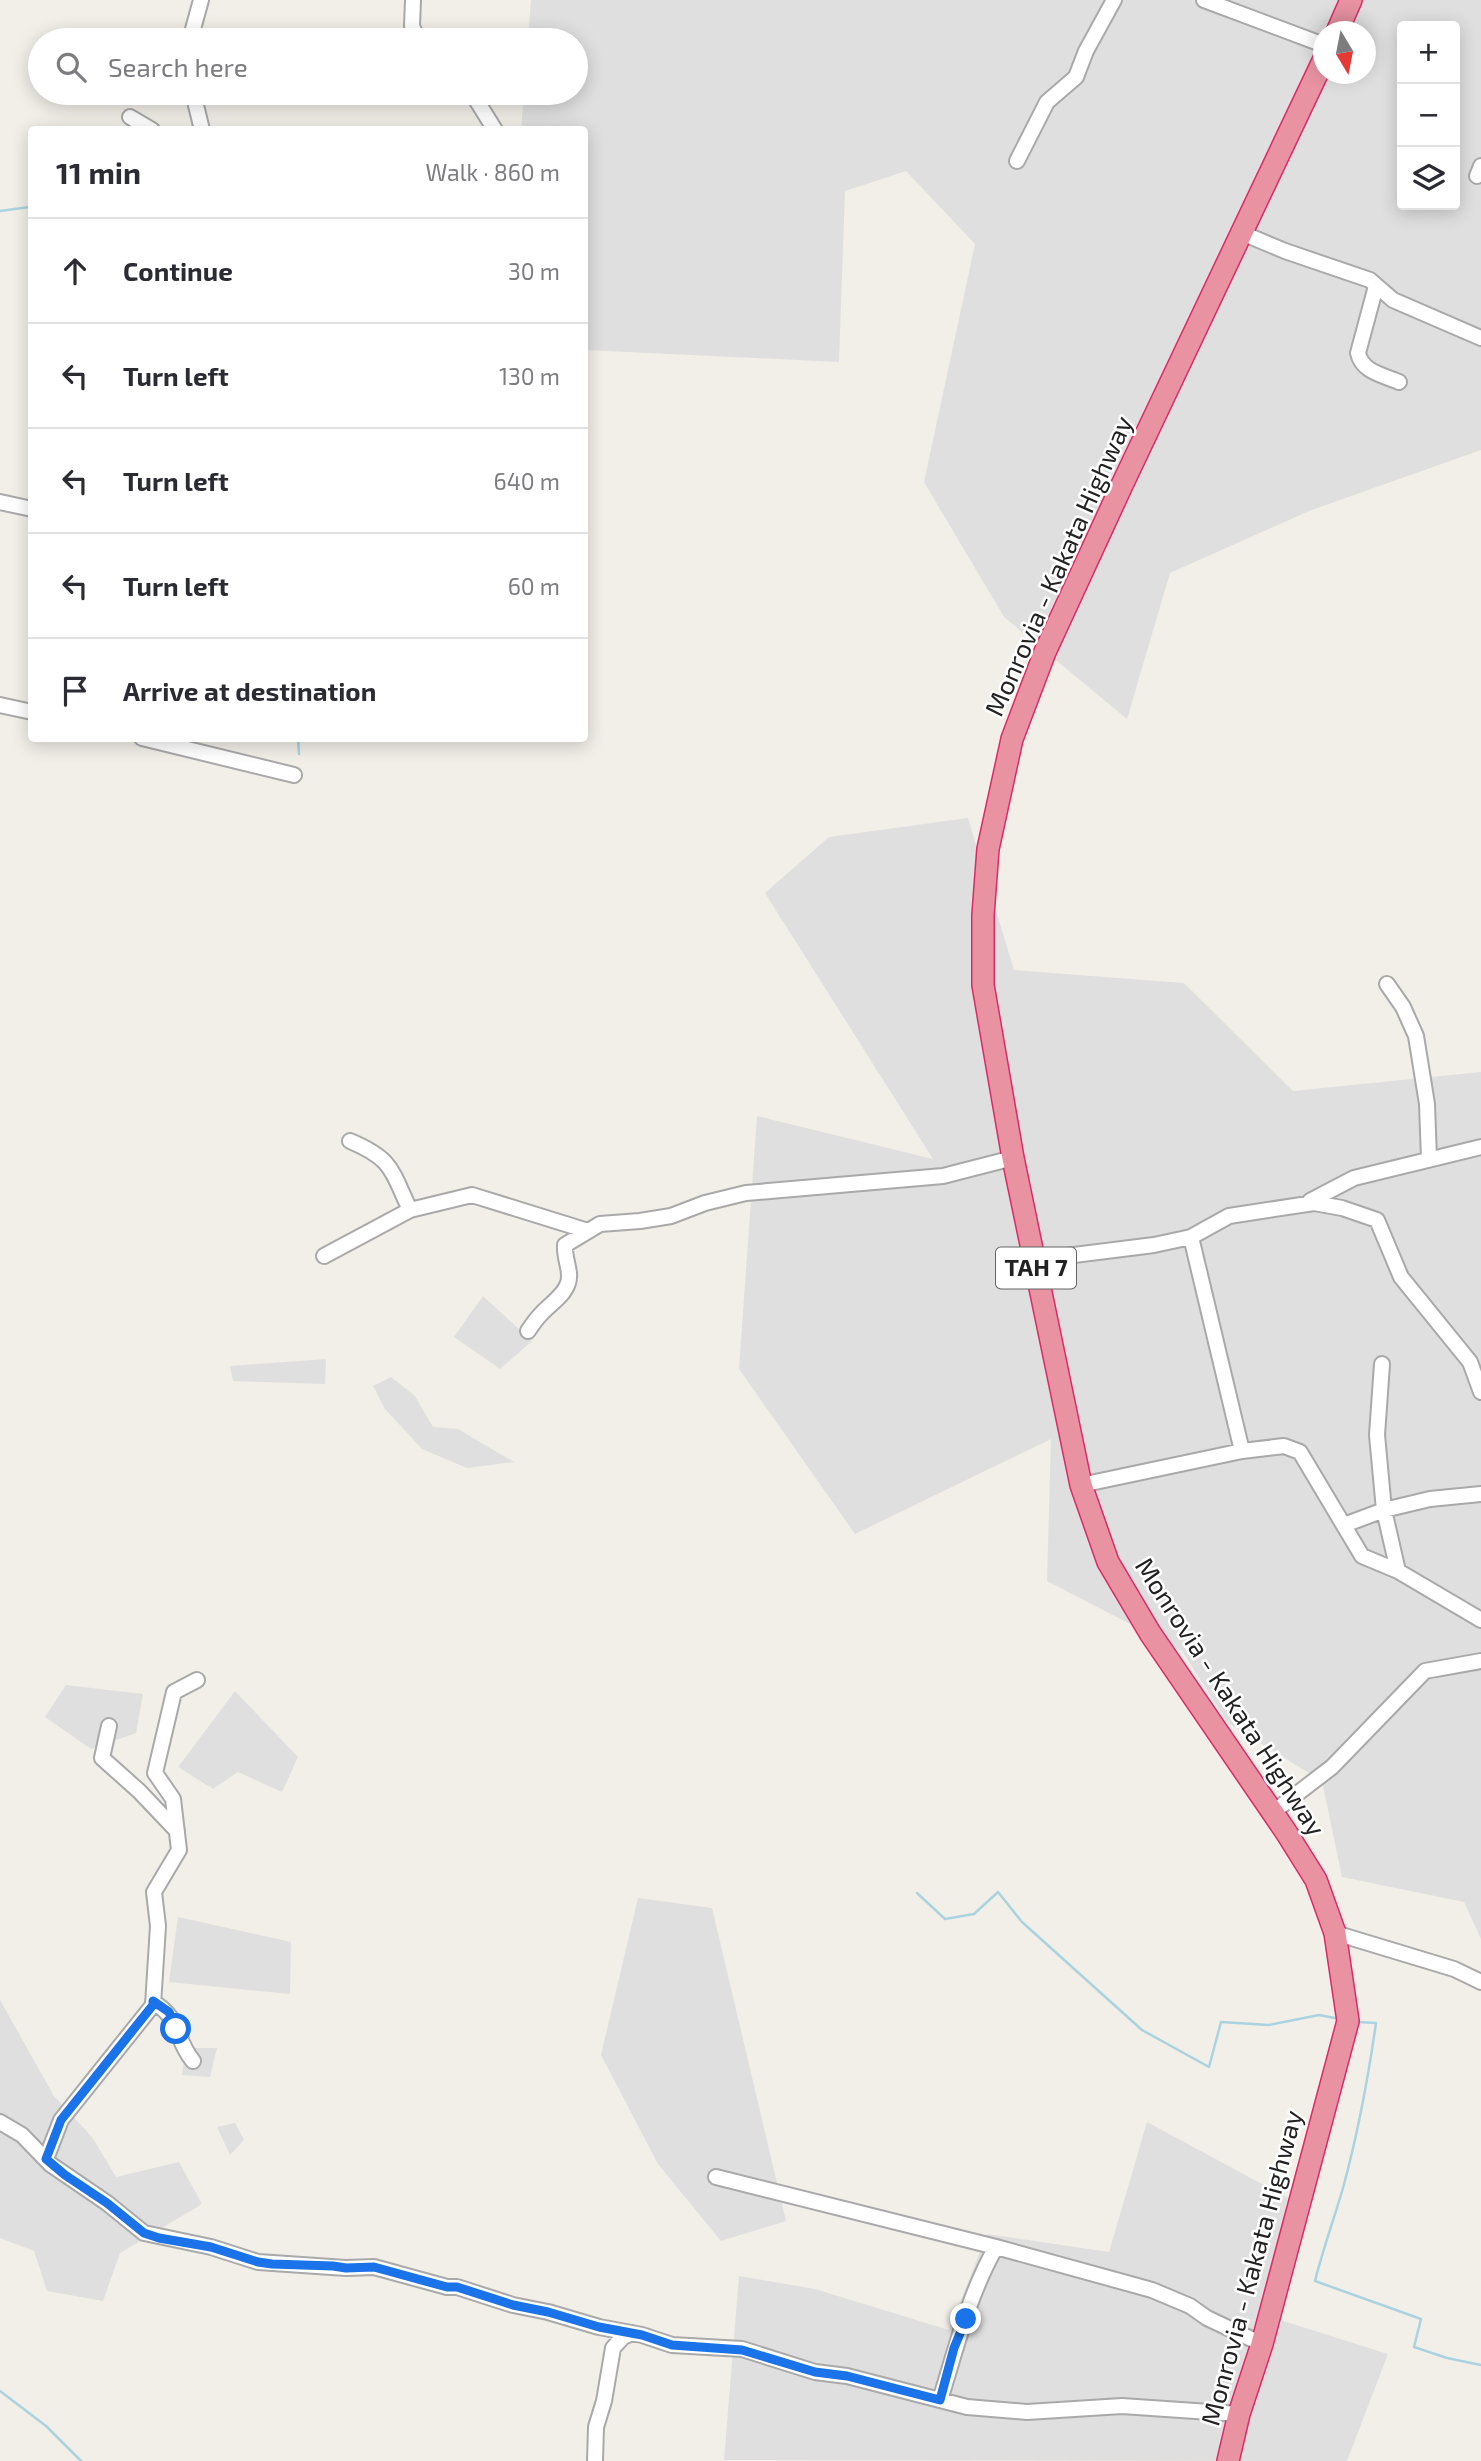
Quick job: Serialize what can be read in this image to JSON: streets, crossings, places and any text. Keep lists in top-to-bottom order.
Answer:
{
  "streets": {
    "highway": ["Monrovia - Kakata Highway", "TAH 7"]
  },
  "north": "bottom",
  "page": {
    "map_buttons": ["+", "−"],
    "search": "Search here",
    "heading": ["11 min", "Walk · 860 m"],
    "list": [
      ["Continue", "30 m"],
      ["Turn left", "130 m"],
      ["Turn left", "640 m"],
      ["Turn left", "60 m"],
      "Arrive at destination"
    ]
  }
}
